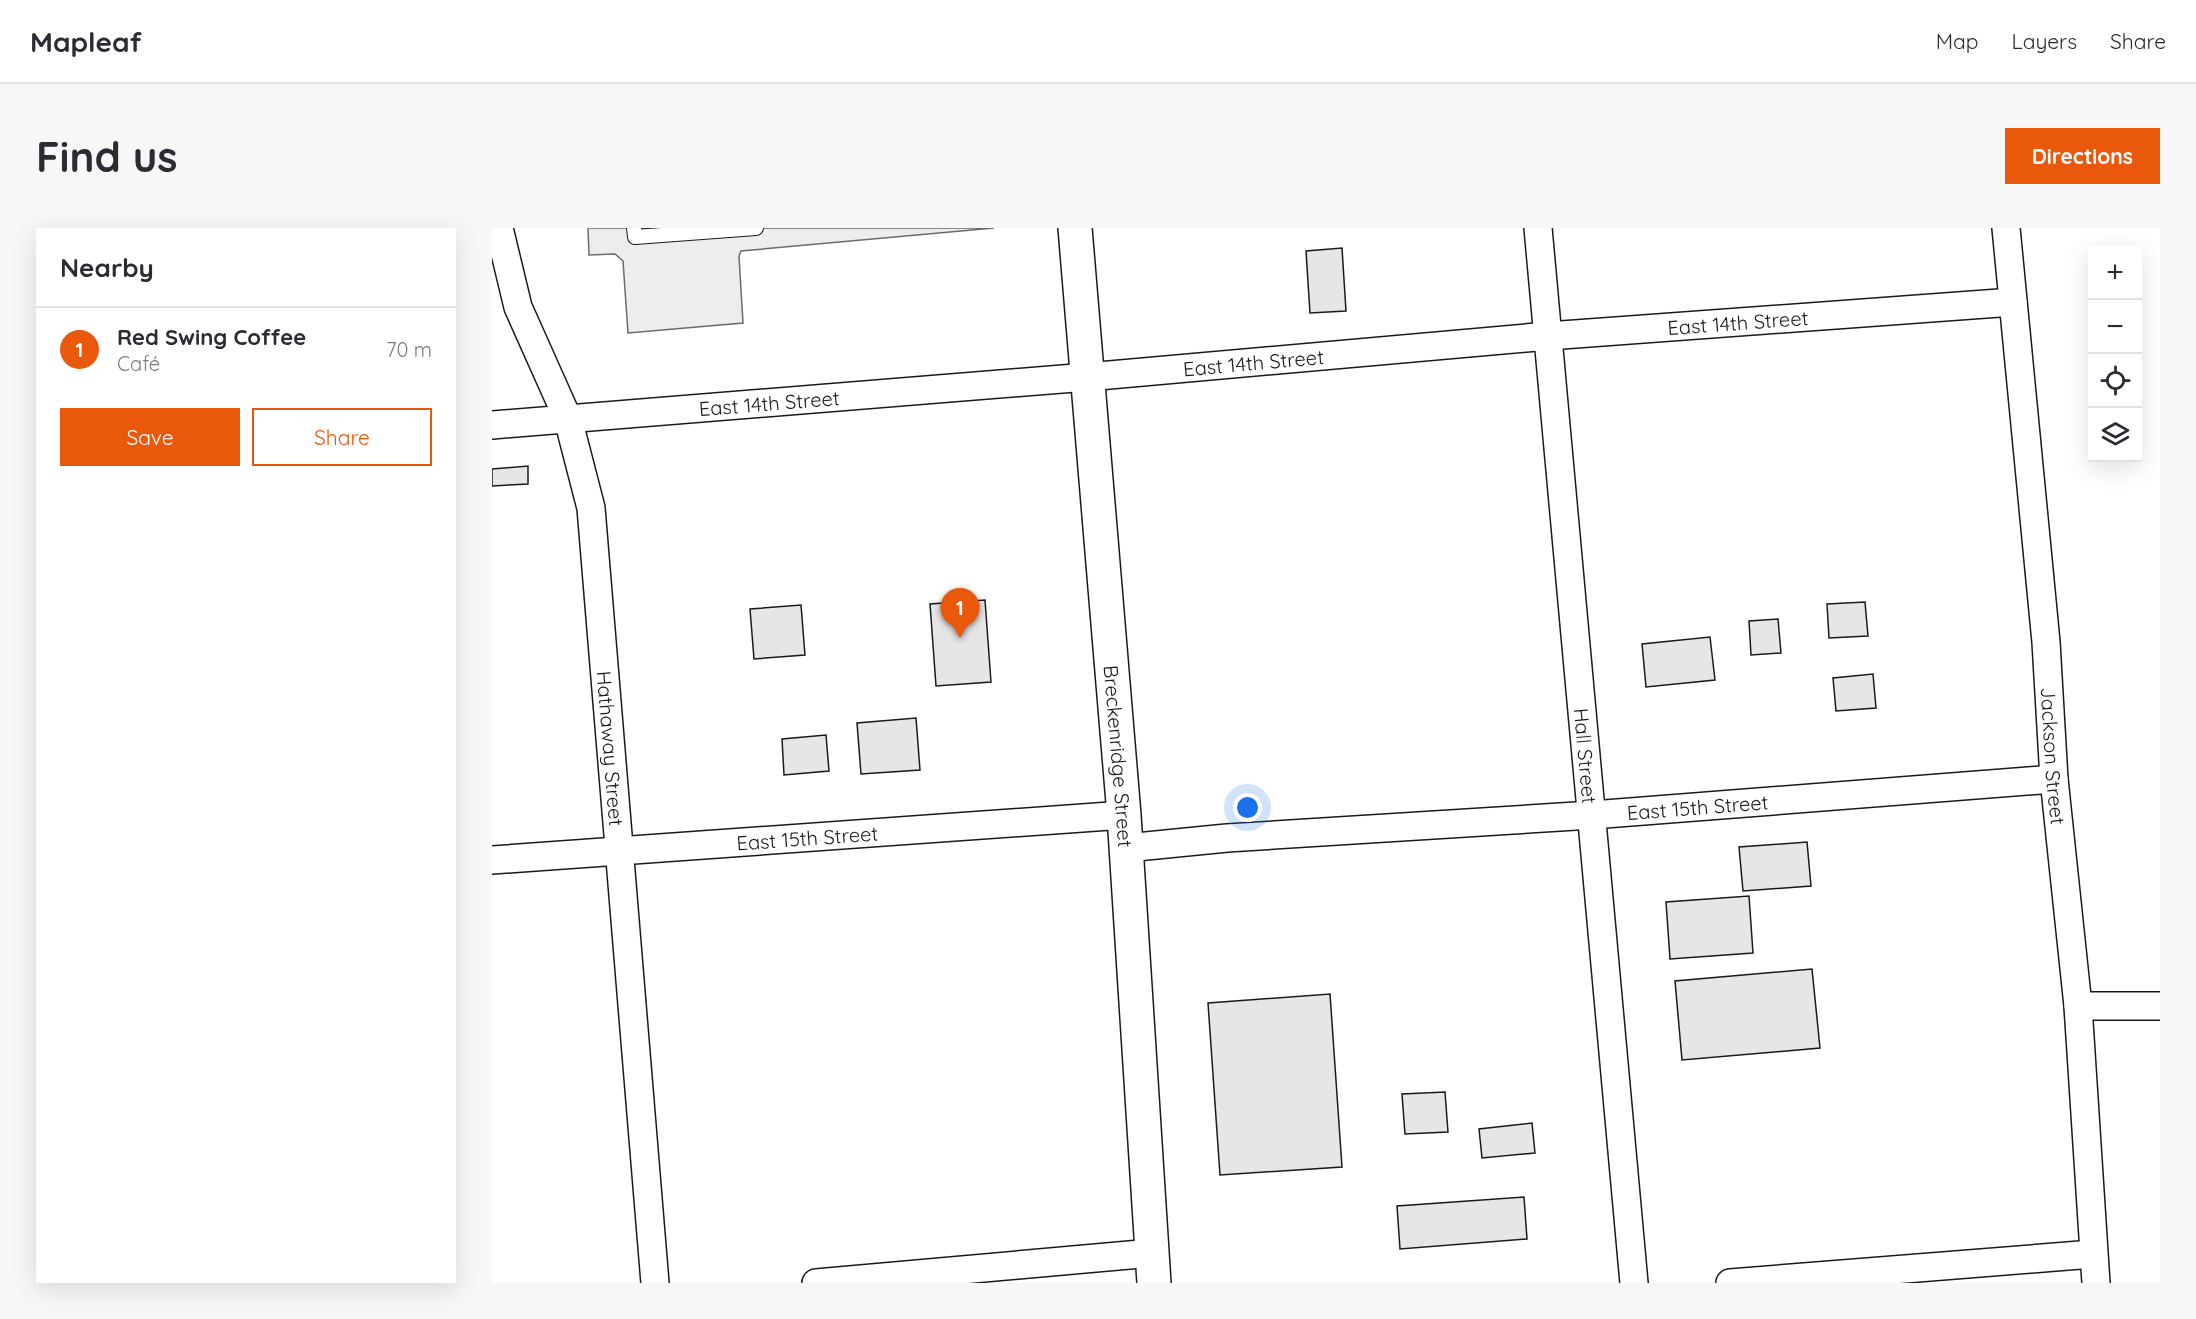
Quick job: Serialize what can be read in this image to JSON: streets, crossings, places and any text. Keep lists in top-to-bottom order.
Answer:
{
  "streets": {
    "main road": ["Breckenridge Street"],
    "street": [
      "East 14th Street",
      "Hathaway Street",
      "Hall Street",
      "Jackson Street",
      "East 15th Street"
    ]
  },
  "crossings": [
    ["East 14th Street", "Hathaway Street"],
    ["East 14th Street", "Breckenridge Street"],
    ["East 14th Street", "Hall Street"],
    ["East 14th Street", "Jackson Street"],
    ["Hathaway Street", "East 15th Street"],
    ["Breckenridge Street", "East 15th Street"],
    ["Hall Street", "East 15th Street"],
    ["Jackson Street", "East 15th Street"]
  ],
  "page": {
    "header": "Mapleaf",
    "nav": ["Map", "Layers", "Share"],
    "buttons": [
      "Directions",
      ["Save", "Share"]
    ],
    "title": "Find us",
    "heading": "Nearby",
    "map_buttons": ["+", "−"],
    "list": [
      {
        "mark": "1",
        "name": "Red Swing Coffee",
        "note": "Café",
        "value": "70 m"
      }
    ],
    "pins": "1"
  }
}
